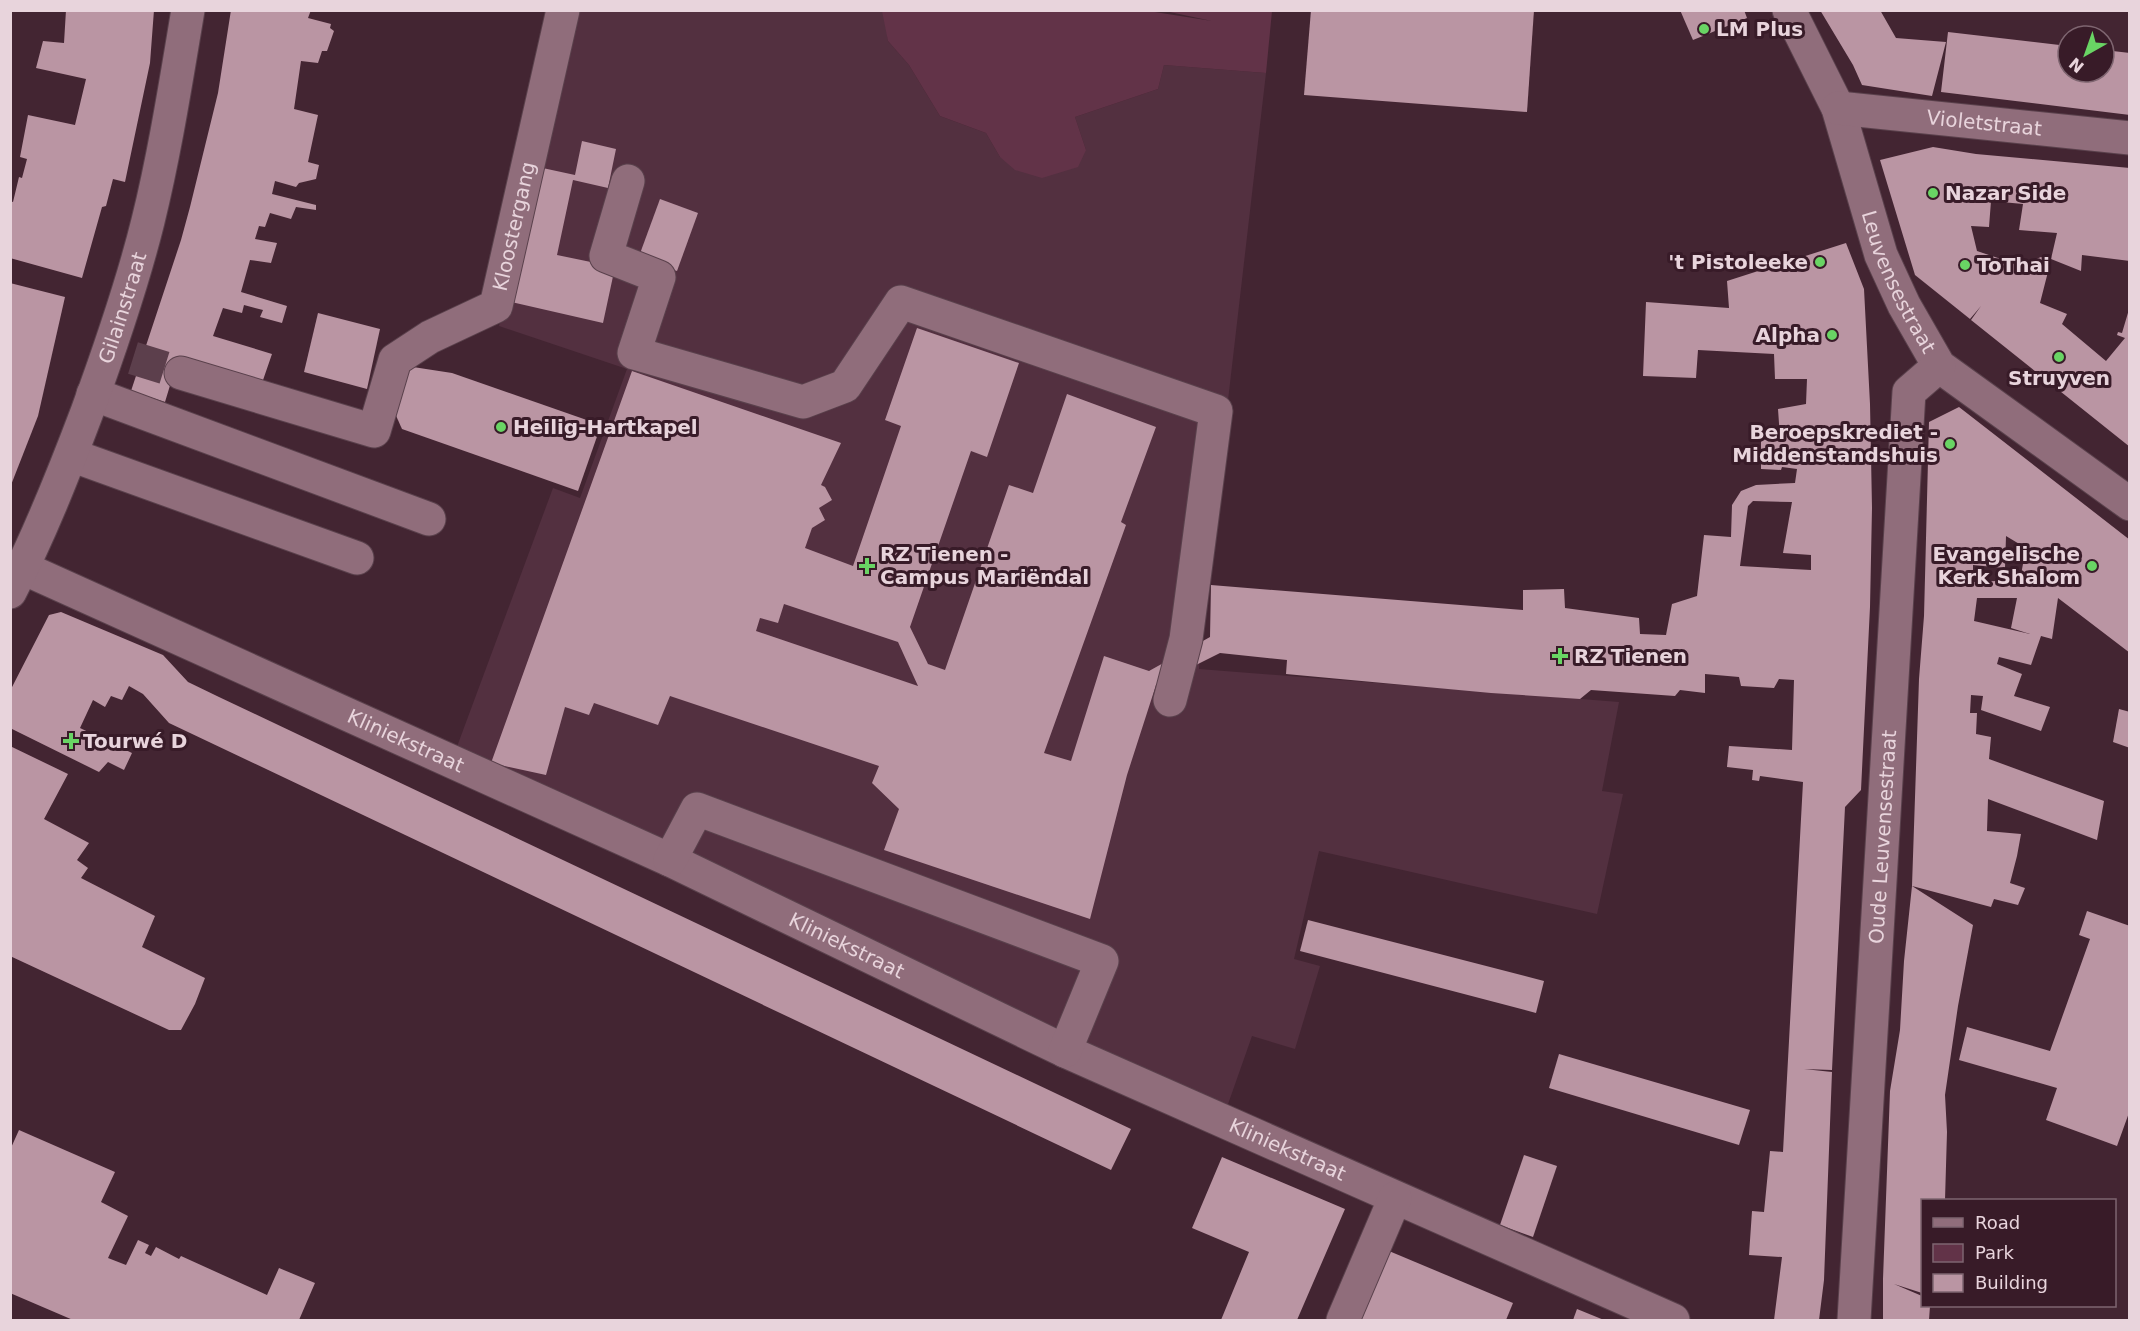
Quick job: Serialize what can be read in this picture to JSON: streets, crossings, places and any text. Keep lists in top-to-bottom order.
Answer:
{
  "streets": {
    "street": [
      "Violetstraat",
      "Kloostergang",
      "Leuvensestraat",
      "Gilainstraat",
      "Kliniekstraat",
      "Oude Leuvensestraat"
    ]
  },
  "crossings": [
    ["Violetstraat", "Leuvensestraat"],
    ["Leuvensestraat", "Oude Leuvensestraat"],
    ["Gilainstraat", "Kliniekstraat"]
  ],
  "places": {
    "other": [
      "LM Plus",
      "Nazar Side",
      "'t Pistoleeke",
      "ToThai",
      "Alpha",
      "Struyven",
      "Heilig-Hartkapel",
      "Beroepskrediet - Middenstandshuis",
      "Evangelische Kerk Shalom"
    ],
    "health": ["RZ Tienen - Campus Mariëndal", "RZ Tienen", "Tourwé D"]
  },
  "legend": ["Road", "Park", "Building"],
  "north": "bottom left"
}
